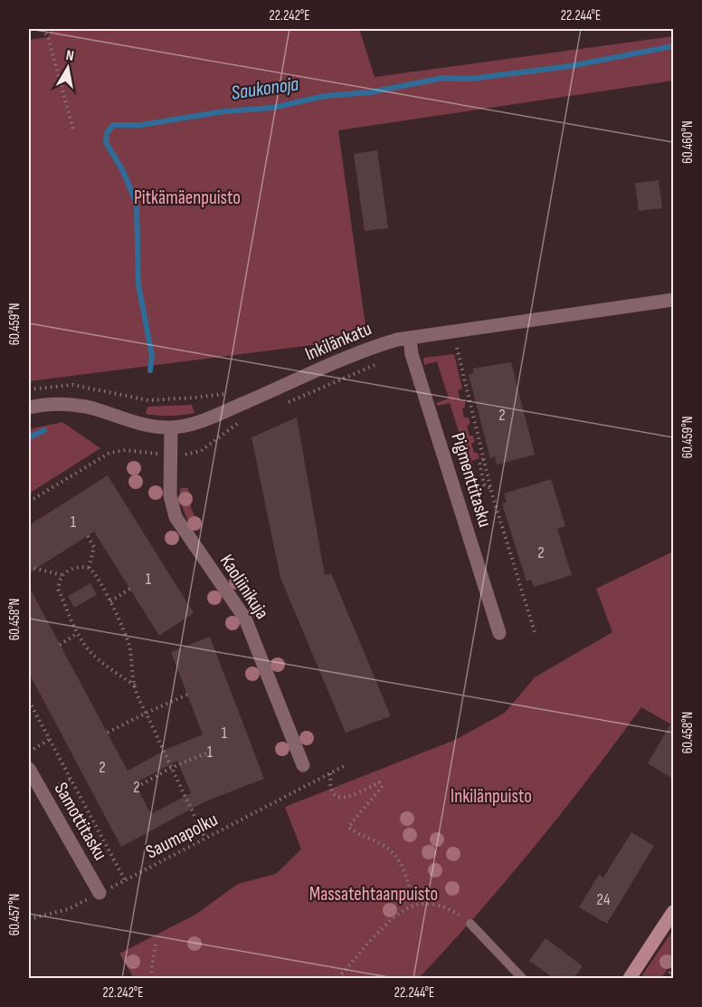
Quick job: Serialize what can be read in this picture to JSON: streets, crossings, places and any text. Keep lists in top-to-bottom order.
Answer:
{
  "streets": {
    "street": [
      "Inkilänkatu",
      "Pigmenttitasku",
      "Kaoliinikuja",
      "Samottitasku"
    ],
    "path": ["Saumapolku"]
  },
  "crossings": [
    ["Inkilänkatu", "Pigmenttitasku"],
    ["Inkilänkatu", "Kaoliinikuja"],
    ["Samottitasku", "Saumapolku"]
  ],
  "water": ["Saukonoja"],
  "parks": ["Pitkämäenpuisto", "Inkilänpuisto", "Massatehtaanpuisto"],
  "house_numbers": [
    "2",
    "1",
    "2",
    "1",
    "1",
    "1",
    "2",
    "2",
    "24"
  ],
  "north": "top",
  "coordinates": [
    "22.242°E",
    "22.244°E",
    "60.460°N",
    "60.459°N",
    "60.458°N",
    "60.457°N"
  ]
}
